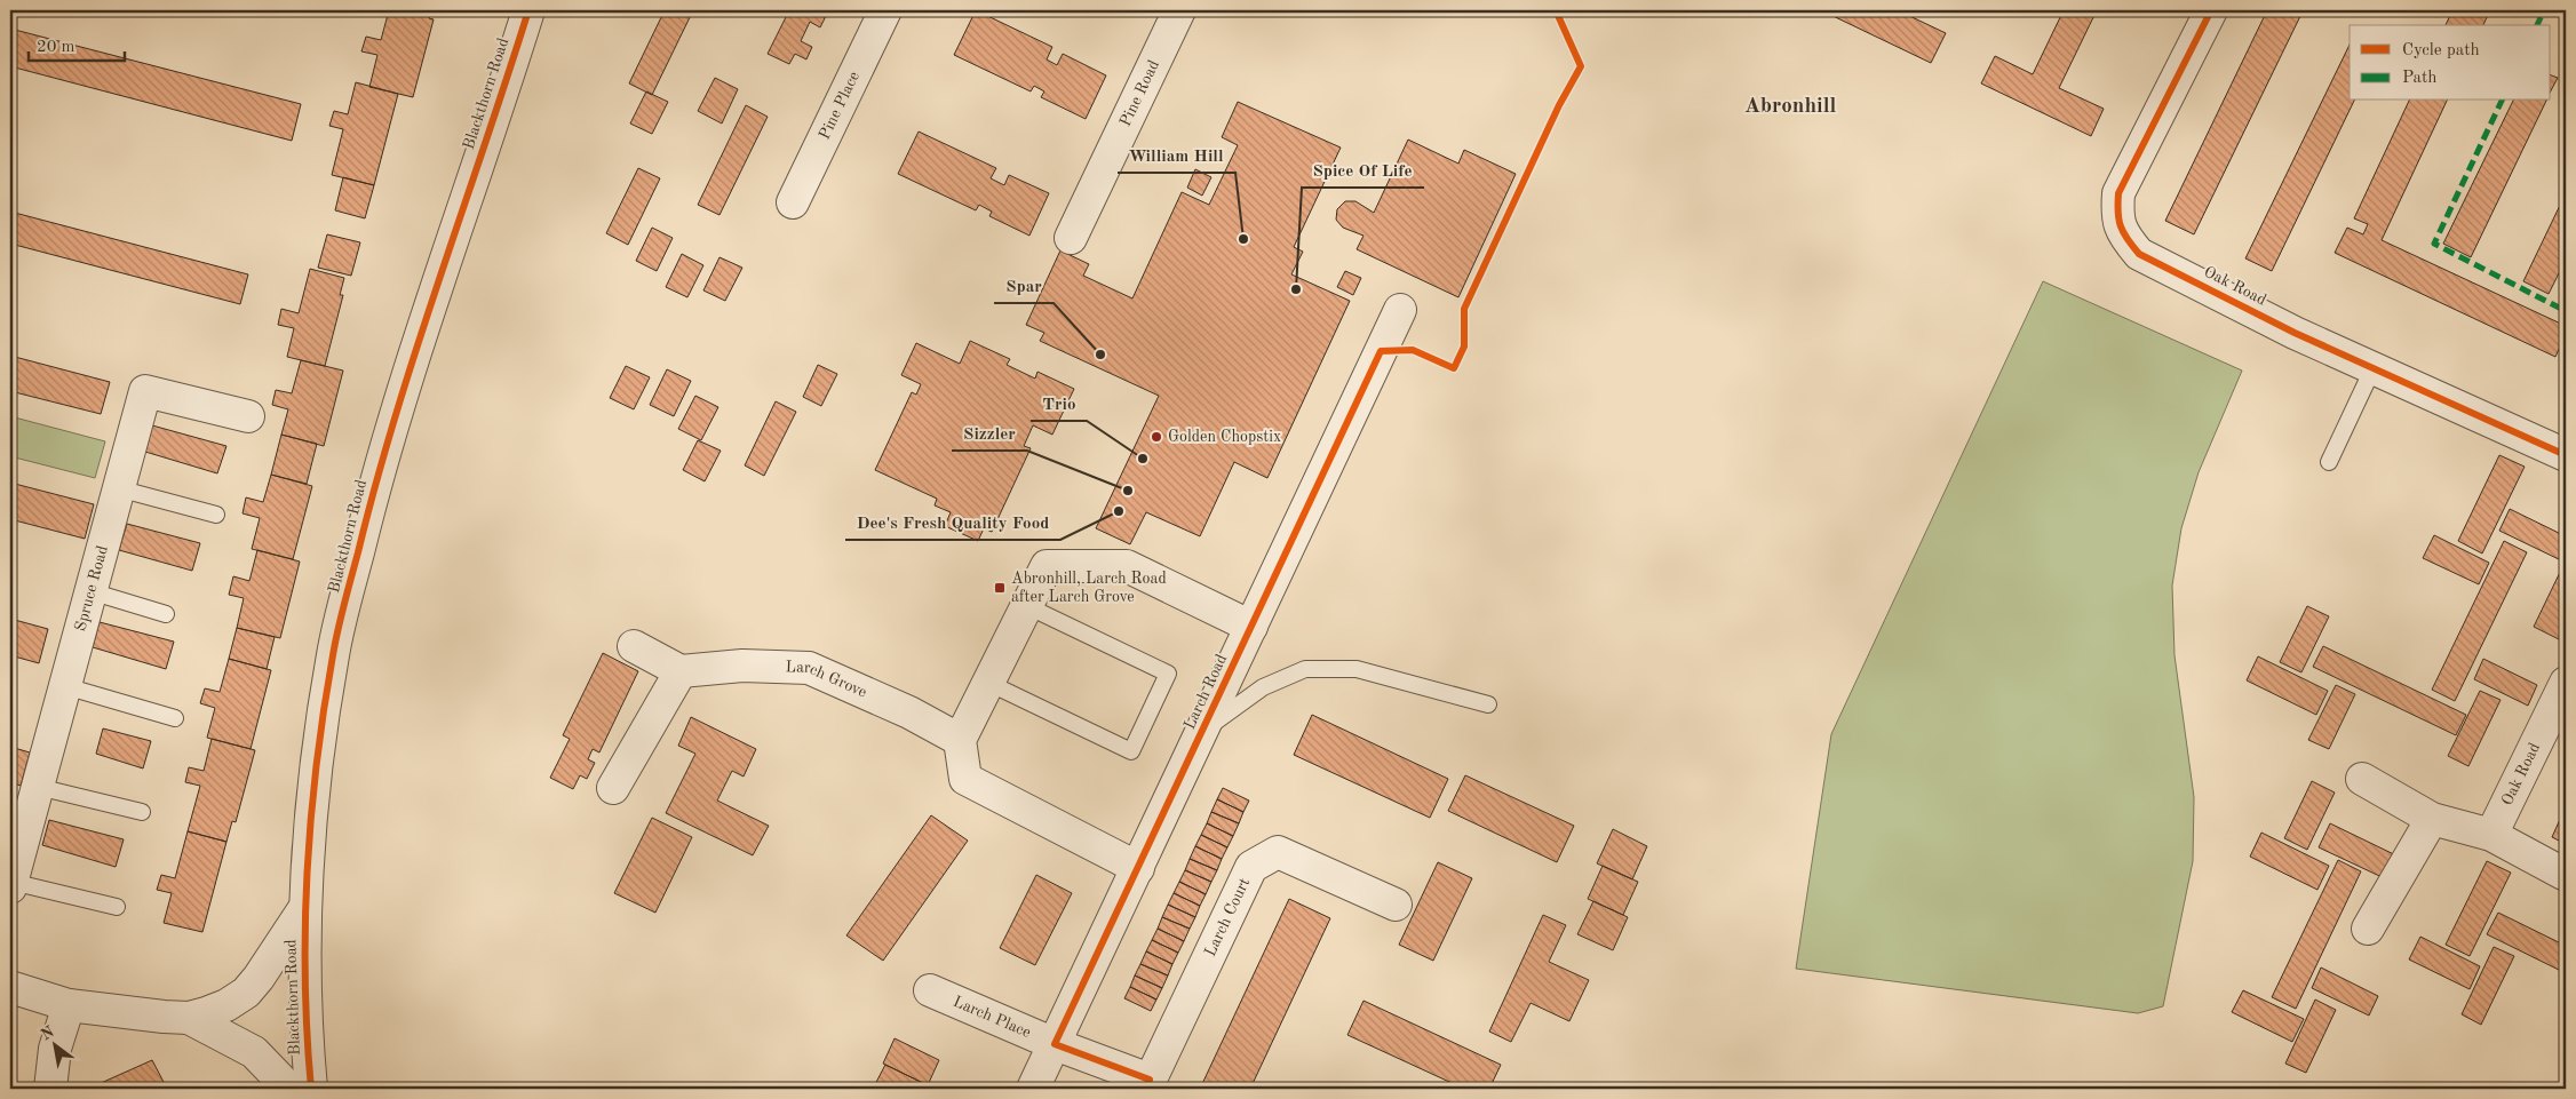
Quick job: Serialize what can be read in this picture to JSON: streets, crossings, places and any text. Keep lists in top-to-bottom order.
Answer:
{
  "streets": {
    "street": [
      "Pine Road",
      "Blackthorn Road",
      "Pine Place",
      "Oak Road",
      "Spruce Road",
      "Larch Grove",
      "Larch Road",
      "Larch Court",
      "Larch Place"
    ]
  },
  "crossings": [
    ["Larch Road", "Larch Court"],
    ["Larch Road", "Larch Place"],
    ["Larch Court", "Larch Place"]
  ],
  "districts": ["Abronhill"],
  "places": {
    "other": [
      "William Hill",
      "Spice Of Life",
      "Spar",
      "Golden Chopstix",
      "Trio",
      "Sizzler",
      "Dee's Fresh Quality Food"
    ],
    "transit": ["Abronhill, Larch Road after Larch Grove"]
  },
  "legend": ["Cycle path", "Path"],
  "scale_bar": "20 m",
  "north": "top left"
}
